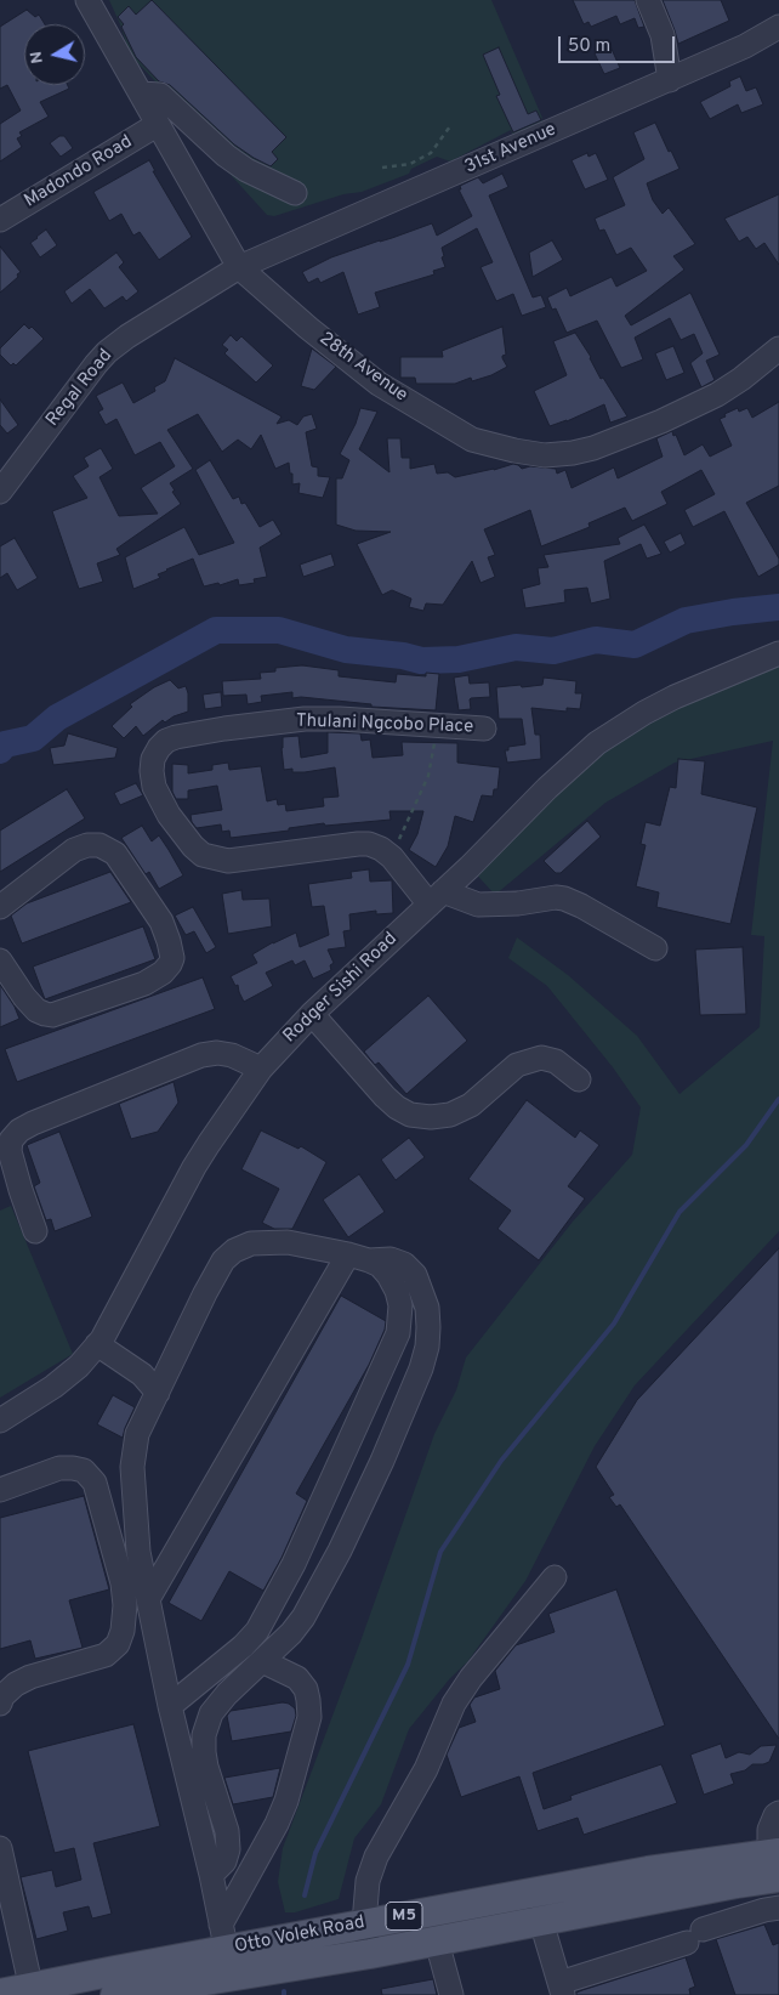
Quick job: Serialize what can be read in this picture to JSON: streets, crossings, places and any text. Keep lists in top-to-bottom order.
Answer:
{
  "streets": {
    "main road": ["M5", "Otto Volek Road"],
    "street": [
      "31st Avenue",
      "Madondo Road",
      "28th Avenue",
      "Regal Road",
      "Thulani Ngcobo Place",
      "Rodger Sishi Road"
    ]
  },
  "crossings": [
    ["31st Avenue", "28th Avenue"],
    ["31st Avenue", "Regal Road"],
    ["Madondo Road", "28th Avenue"],
    ["28th Avenue", "Regal Road"],
    ["Thulani Ngcobo Place", "Rodger Sishi Road"]
  ],
  "scale_bar": "50 m",
  "north": "left"
}
